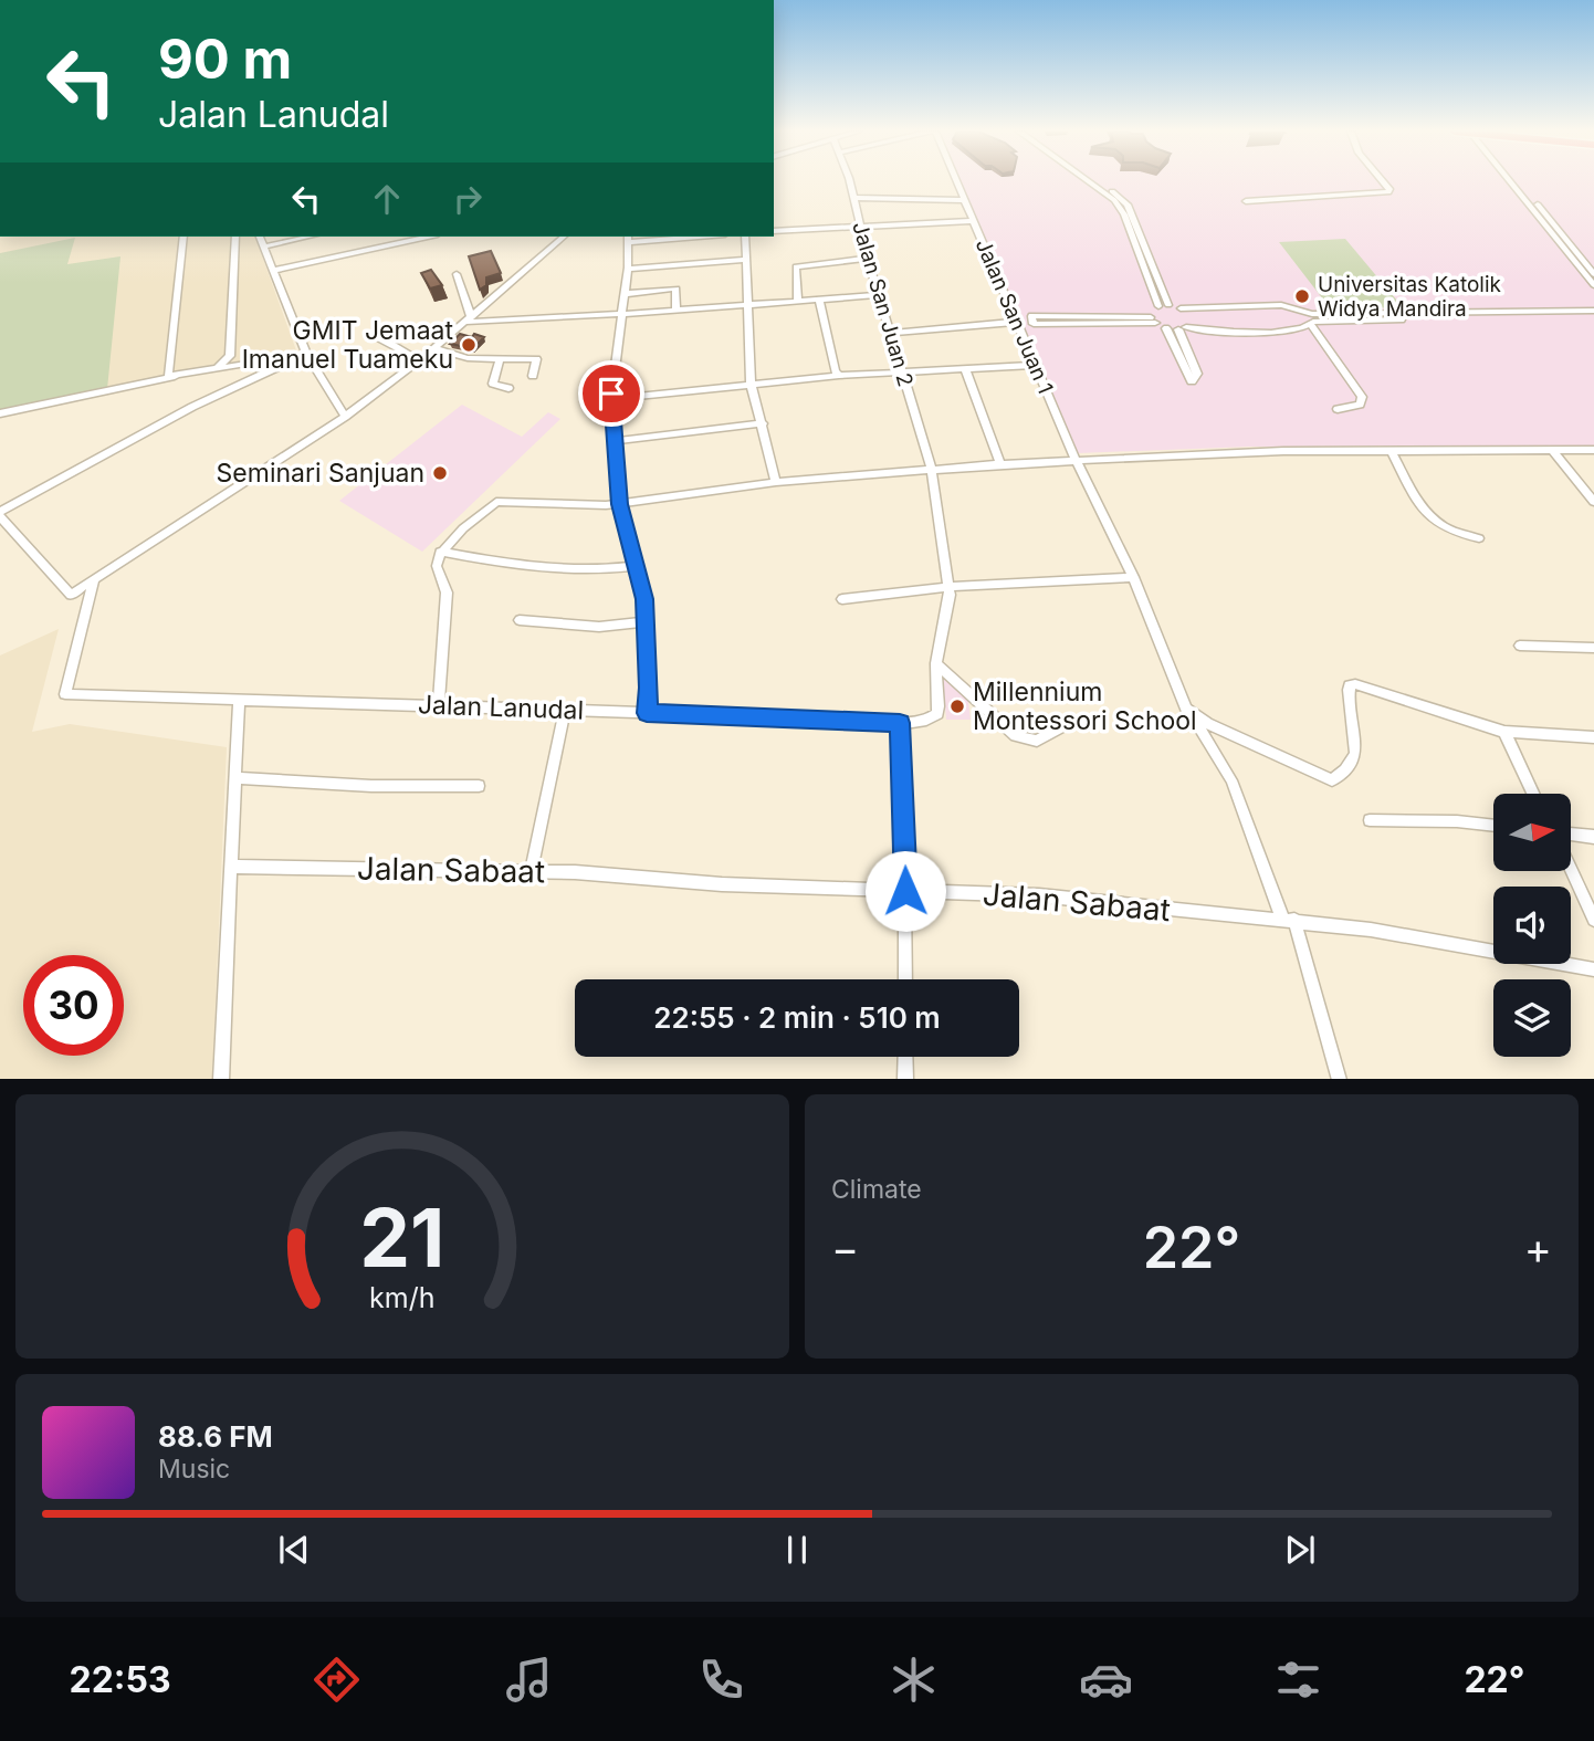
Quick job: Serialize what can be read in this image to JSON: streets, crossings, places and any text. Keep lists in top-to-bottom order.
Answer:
{
  "streets": {
    "street": [
      "Jalan San Juan 2",
      "Jalan San Juan 1",
      "Jalan Lanudal",
      "Jalan Sabaat"
    ]
  },
  "crossings": [
    ["Jalan San Juan 2", "Jalan Lanudal"],
    ["Jalan San Juan 1", "Jalan Sabaat"]
  ],
  "places": [
    "Universitas Katolik Widya Mandira",
    "GMIT Jemaat Imanuel Tuameku",
    "Seminari Sanjuan",
    "Millennium Montessori School"
  ],
  "north": "right",
  "page": {
    "turn": ["90 m", "Jalan Lanudal"],
    "limit": "30",
    "trip": "22:55 · 2 min · 510 m",
    "tile": "Climate",
    "heat": ["−", "22°", "+"],
    "song": ["88.6 FM", "Music"],
    "tabs": ["22:53", "22°"],
    "gauge": ["21", "km/h"]
  }
}
